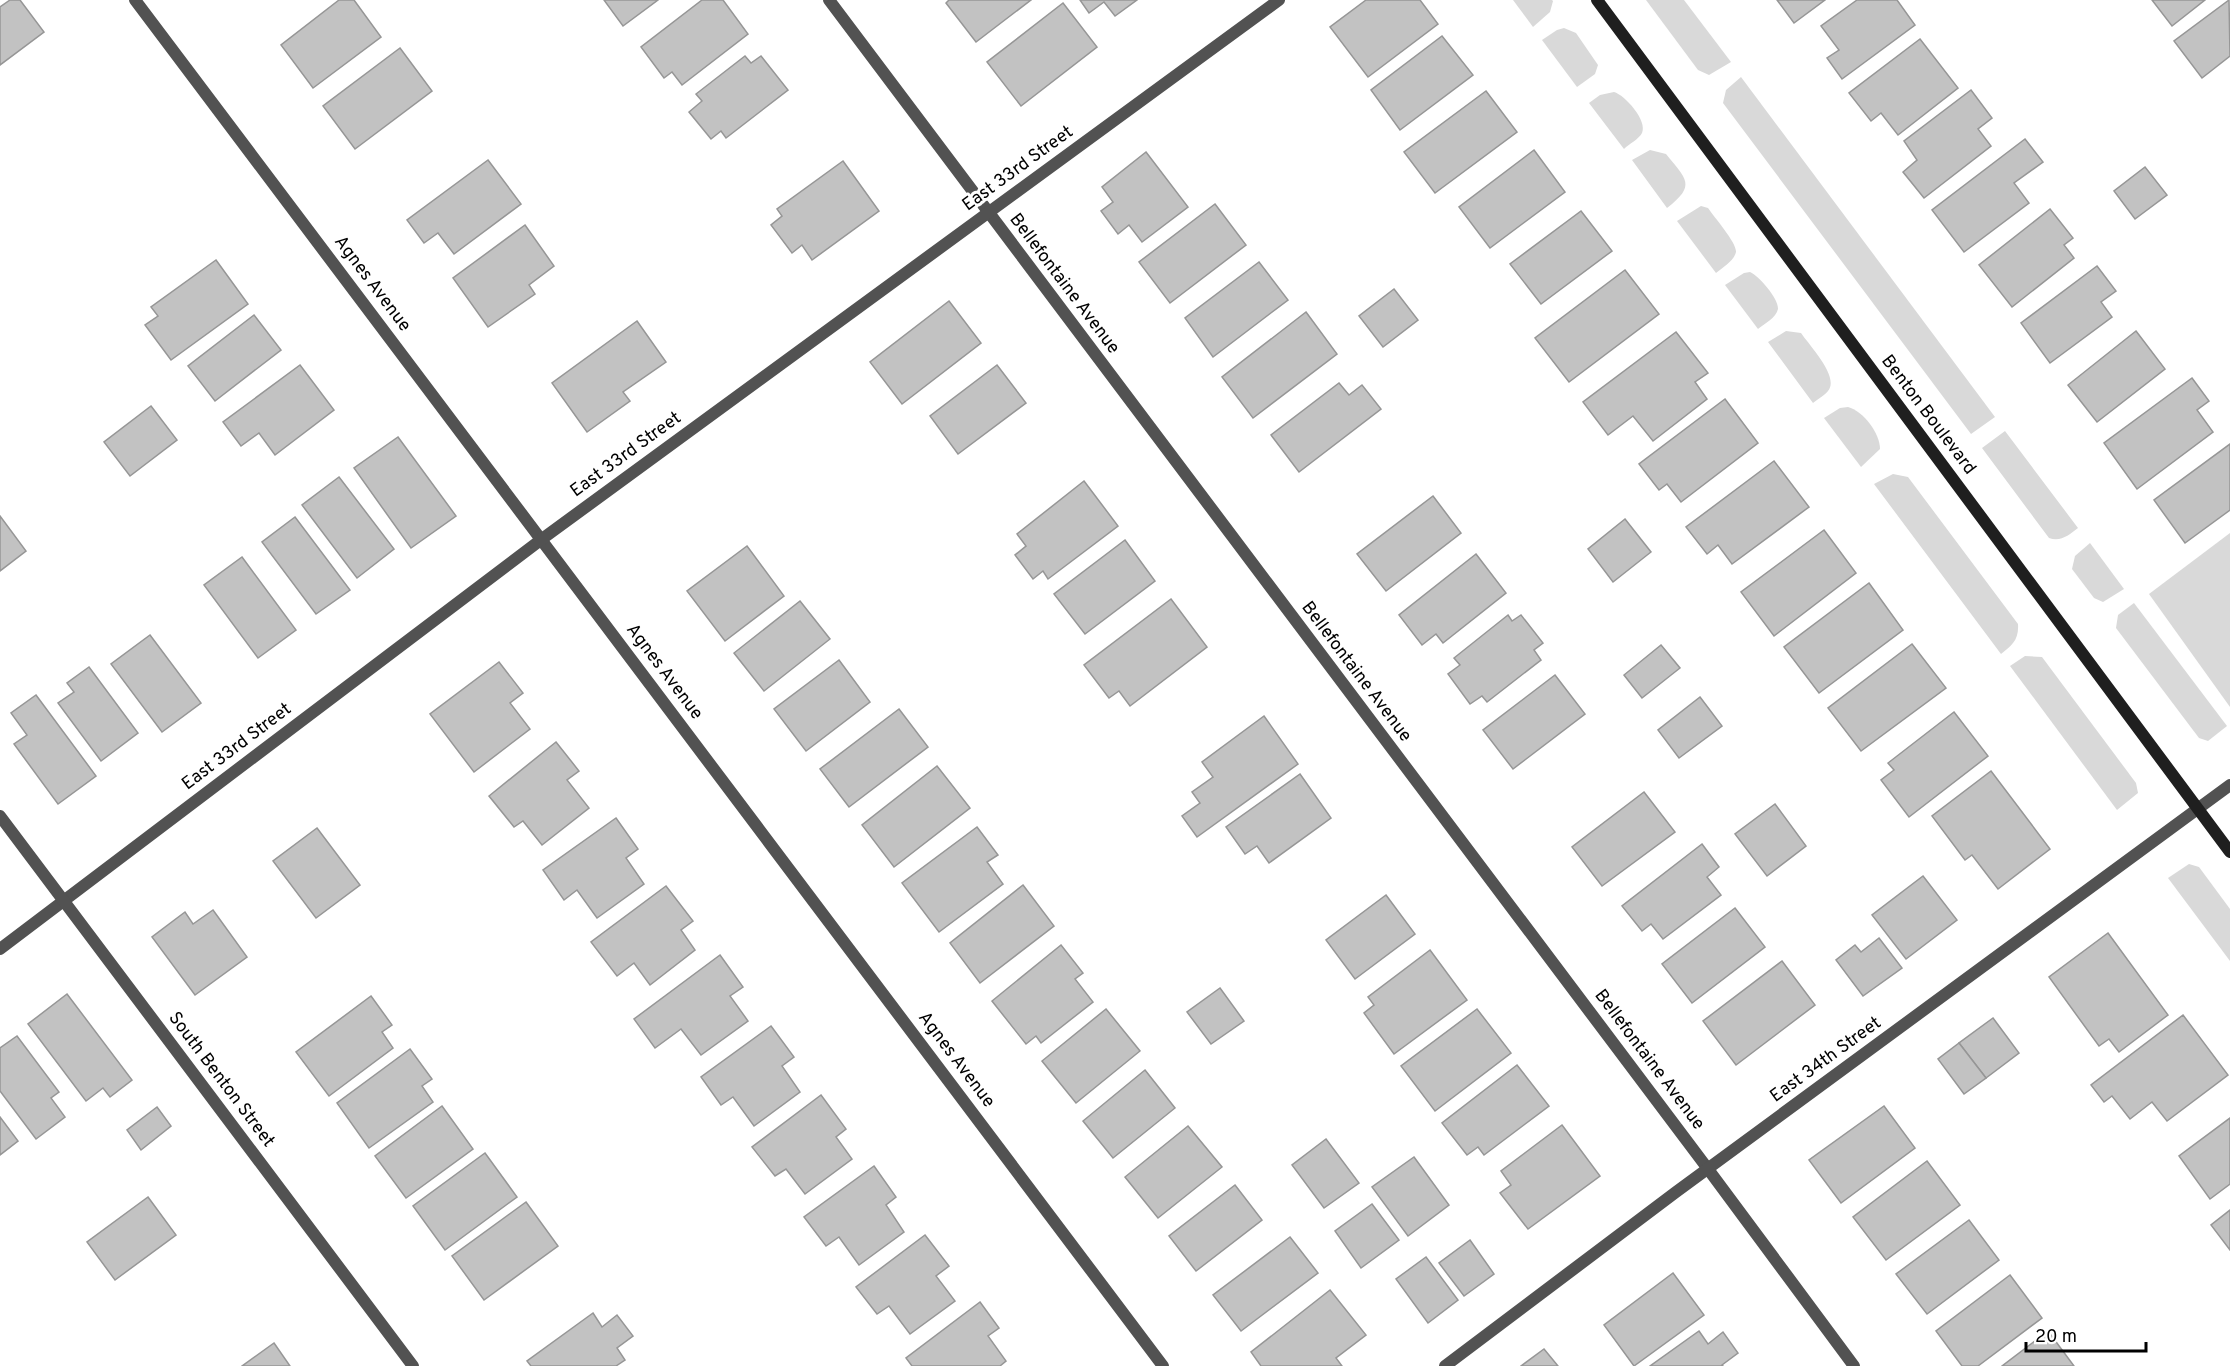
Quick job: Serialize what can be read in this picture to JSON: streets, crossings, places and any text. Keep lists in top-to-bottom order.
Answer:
{
  "streets": {
    "main road": ["Benton Boulevard"],
    "street": [
      "East 33rd Street",
      "Agnes Avenue",
      "Bellefontaine Avenue",
      "East 34th Street",
      "South Benton Street"
    ]
  },
  "crossings": [
    ["East 33rd Street", "Agnes Avenue"],
    ["East 33rd Street", "Bellefontaine Avenue"],
    ["East 33rd Street", "South Benton Street"],
    ["Bellefontaine Avenue", "East 34th Street"],
    ["Benton Boulevard", "East 34th Street"]
  ],
  "scale_bar": "20 m"
}
